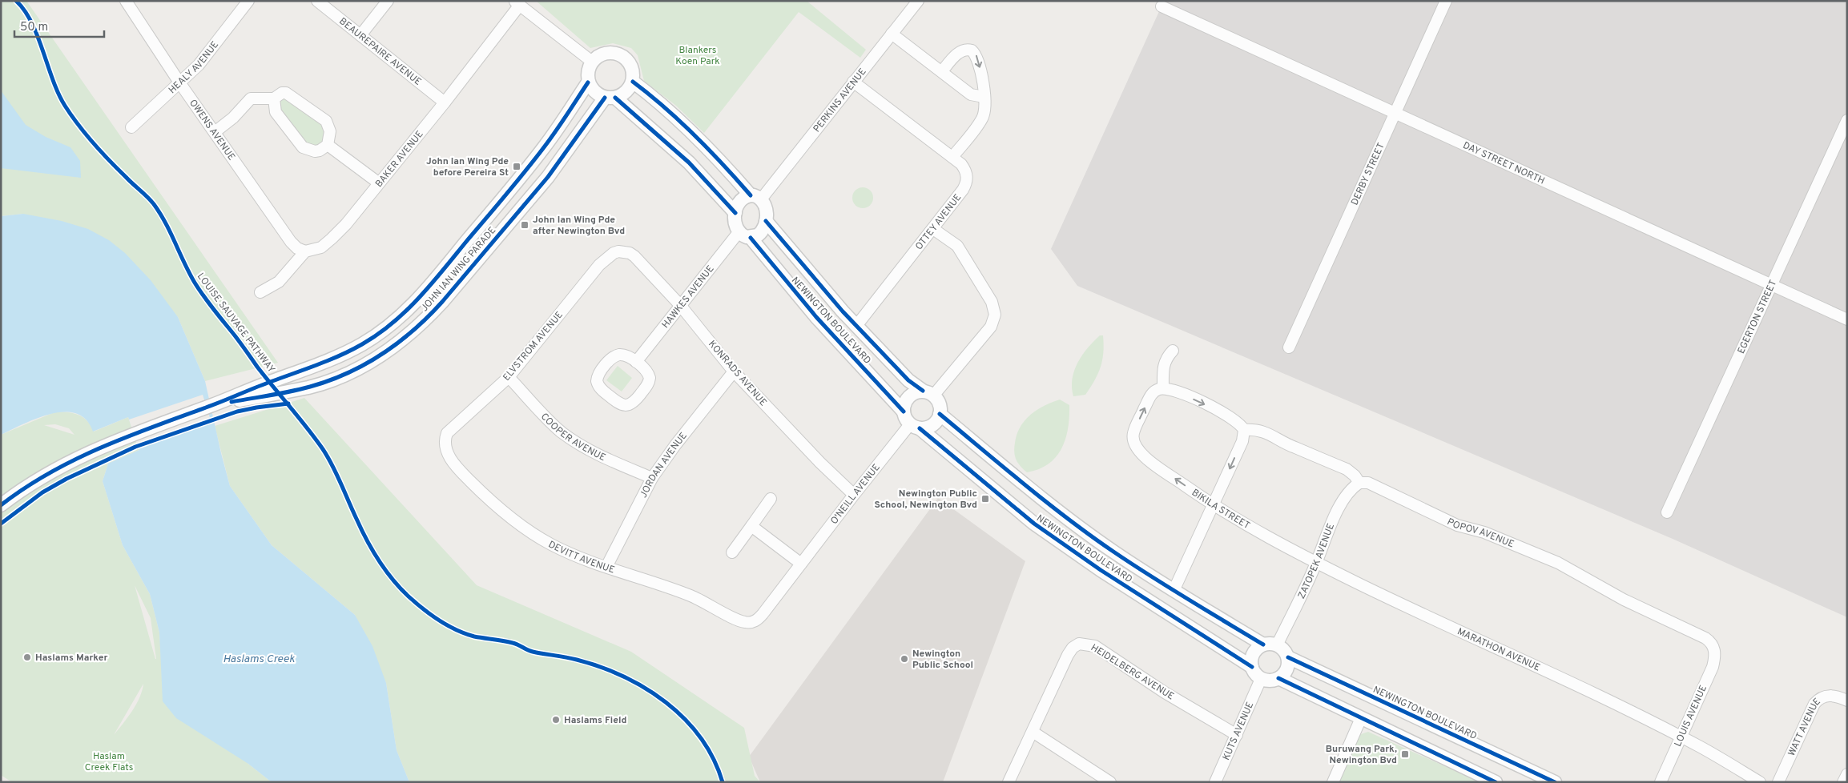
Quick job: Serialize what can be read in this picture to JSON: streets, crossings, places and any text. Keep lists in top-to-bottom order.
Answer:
{
  "streets": {
    "street": [
      "BEAUREPAIRE AVENUE",
      "HEALY AVENUE",
      "PERKINS AVENUE",
      "OWENS AVENUE",
      "BAKER AVENUE",
      "DAY STREET NORTH",
      "DERBY STREET",
      "OTTEY AVENUE",
      "JOHN IAN WING PARADE",
      "HAWKES AVENUE",
      "EGERTON STREET",
      "NEWINGTON BOULEVARD",
      "ELVSTROM AVENUE",
      "KONRADS AVENUE",
      "COOPER AVENUE",
      "JORDAN AVENUE",
      "O'NEILL AVENUE",
      "BIKILA STREET",
      "POPOV AVENUE",
      "DEVITT AVENUE",
      "ZATOPEK AVENUE",
      "MARATHON AVENUE",
      "HEIDELBERG AVENUE",
      "LOUIS AVENUE",
      "WATT AVENUE",
      "KUTS AVENUE"
    ],
    "cycle path": ["LOUISE SAUVAGE PATHWAY"]
  },
  "crossings": [
    ["BEAUREPAIRE AVENUE", "BAKER AVENUE"],
    ["HEALY AVENUE", "OWENS AVENUE"],
    ["PERKINS AVENUE", "OTTEY AVENUE"],
    ["PERKINS AVENUE", "HAWKES AVENUE"],
    ["PERKINS AVENUE", "NEWINGTON BOULEVARD"],
    ["OWENS AVENUE", "BAKER AVENUE"],
    ["DAY STREET NORTH", "DERBY STREET"],
    ["DAY STREET NORTH", "EGERTON STREET"],
    ["OTTEY AVENUE", "NEWINGTON BOULEVARD"],
    ["HAWKES AVENUE", "NEWINGTON BOULEVARD"],
    ["HAWKES AVENUE", "KONRADS AVENUE"],
    ["NEWINGTON BOULEVARD", "O'NEILL AVENUE"],
    ["NEWINGTON BOULEVARD", "ZATOPEK AVENUE"],
    ["NEWINGTON BOULEVARD", "KUTS AVENUE"],
    ["ELVSTROM AVENUE", "KONRADS AVENUE"],
    ["ELVSTROM AVENUE", "COOPER AVENUE"],
    ["ELVSTROM AVENUE", "DEVITT AVENUE"],
    ["KONRADS AVENUE", "JORDAN AVENUE"],
    ["KONRADS AVENUE", "O'NEILL AVENUE"],
    ["COOPER AVENUE", "JORDAN AVENUE"],
    ["JORDAN AVENUE", "DEVITT AVENUE"],
    ["O'NEILL AVENUE", "DEVITT AVENUE"],
    ["BIKILA STREET", "ZATOPEK AVENUE"],
    ["BIKILA STREET", "MARATHON AVENUE"],
    ["POPOV AVENUE", "ZATOPEK AVENUE"],
    ["POPOV AVENUE", "LOUIS AVENUE"],
    ["ZATOPEK AVENUE", "MARATHON AVENUE"],
    ["ZATOPEK AVENUE", "KUTS AVENUE"],
    ["MARATHON AVENUE", "LOUIS AVENUE"],
    ["HEIDELBERG AVENUE", "KUTS AVENUE"]
  ],
  "water": ["Haslams Creek"],
  "parks": ["Blankers Koen Park", "Haslam Creek Flats"],
  "places": {
    "transit": [
      "John Ian Wing Pde before Pereira St",
      "John Ian Wing Pde after Newington Bvd",
      "Newington Public School, Newington Bvd",
      "Buruwang Park, Newington Bvd"
    ],
    "other": ["Haslams Marker", "Newington Public School", "Haslams Field"]
  },
  "scale_bar": "50 m"
}
